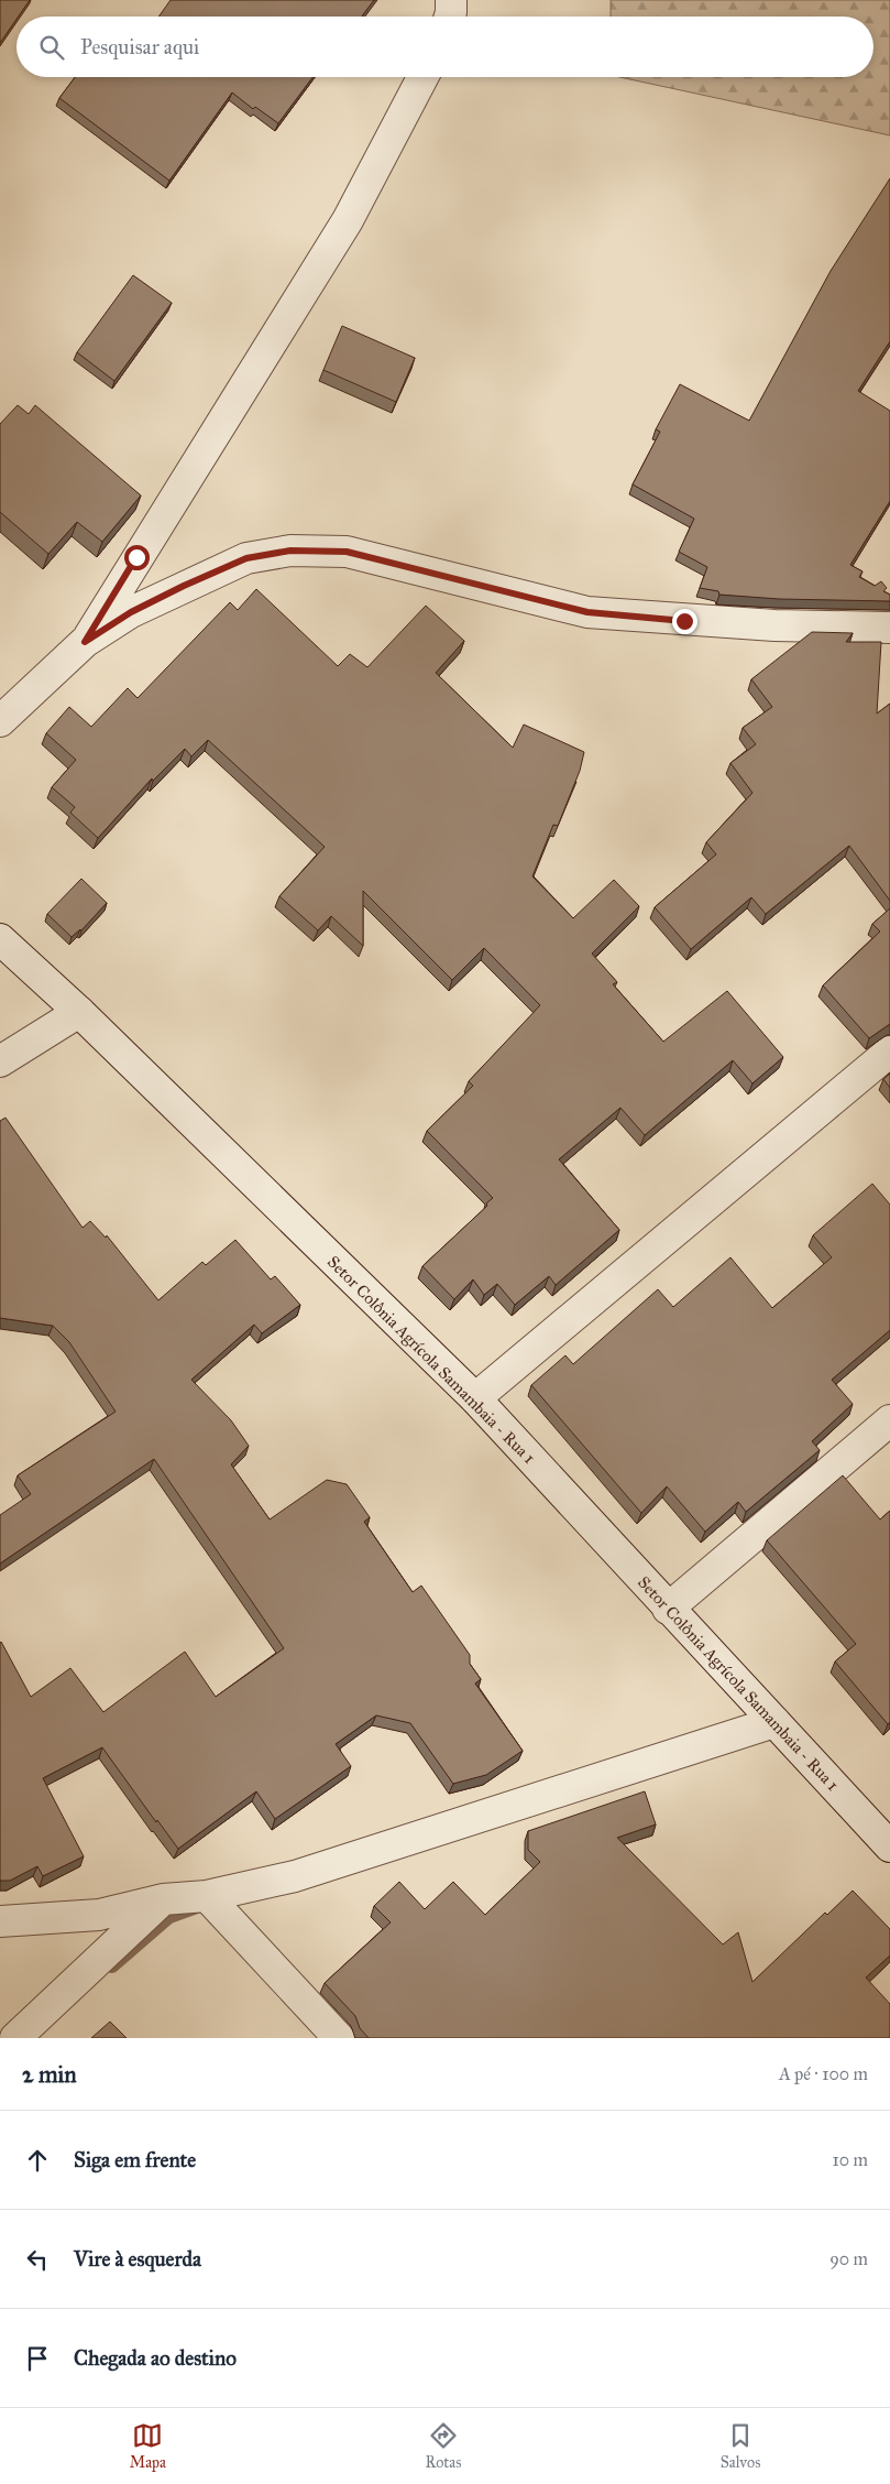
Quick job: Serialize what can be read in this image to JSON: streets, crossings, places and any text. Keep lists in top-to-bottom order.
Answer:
{
  "streets": {
    "street": ["Setor Colônia Agrícola Samambaia - Rua 1"]
  },
  "page": {
    "search": "Pesquisar aqui",
    "heading": ["2 min", "A pé · 100 m"],
    "list": [
      ["Siga em frente", "10 m"],
      ["Vire à esquerda", "90 m"],
      "Chegada ao destino"
    ],
    "nav": ["Mapa", "Rotas", "Salvos"]
  }
}
